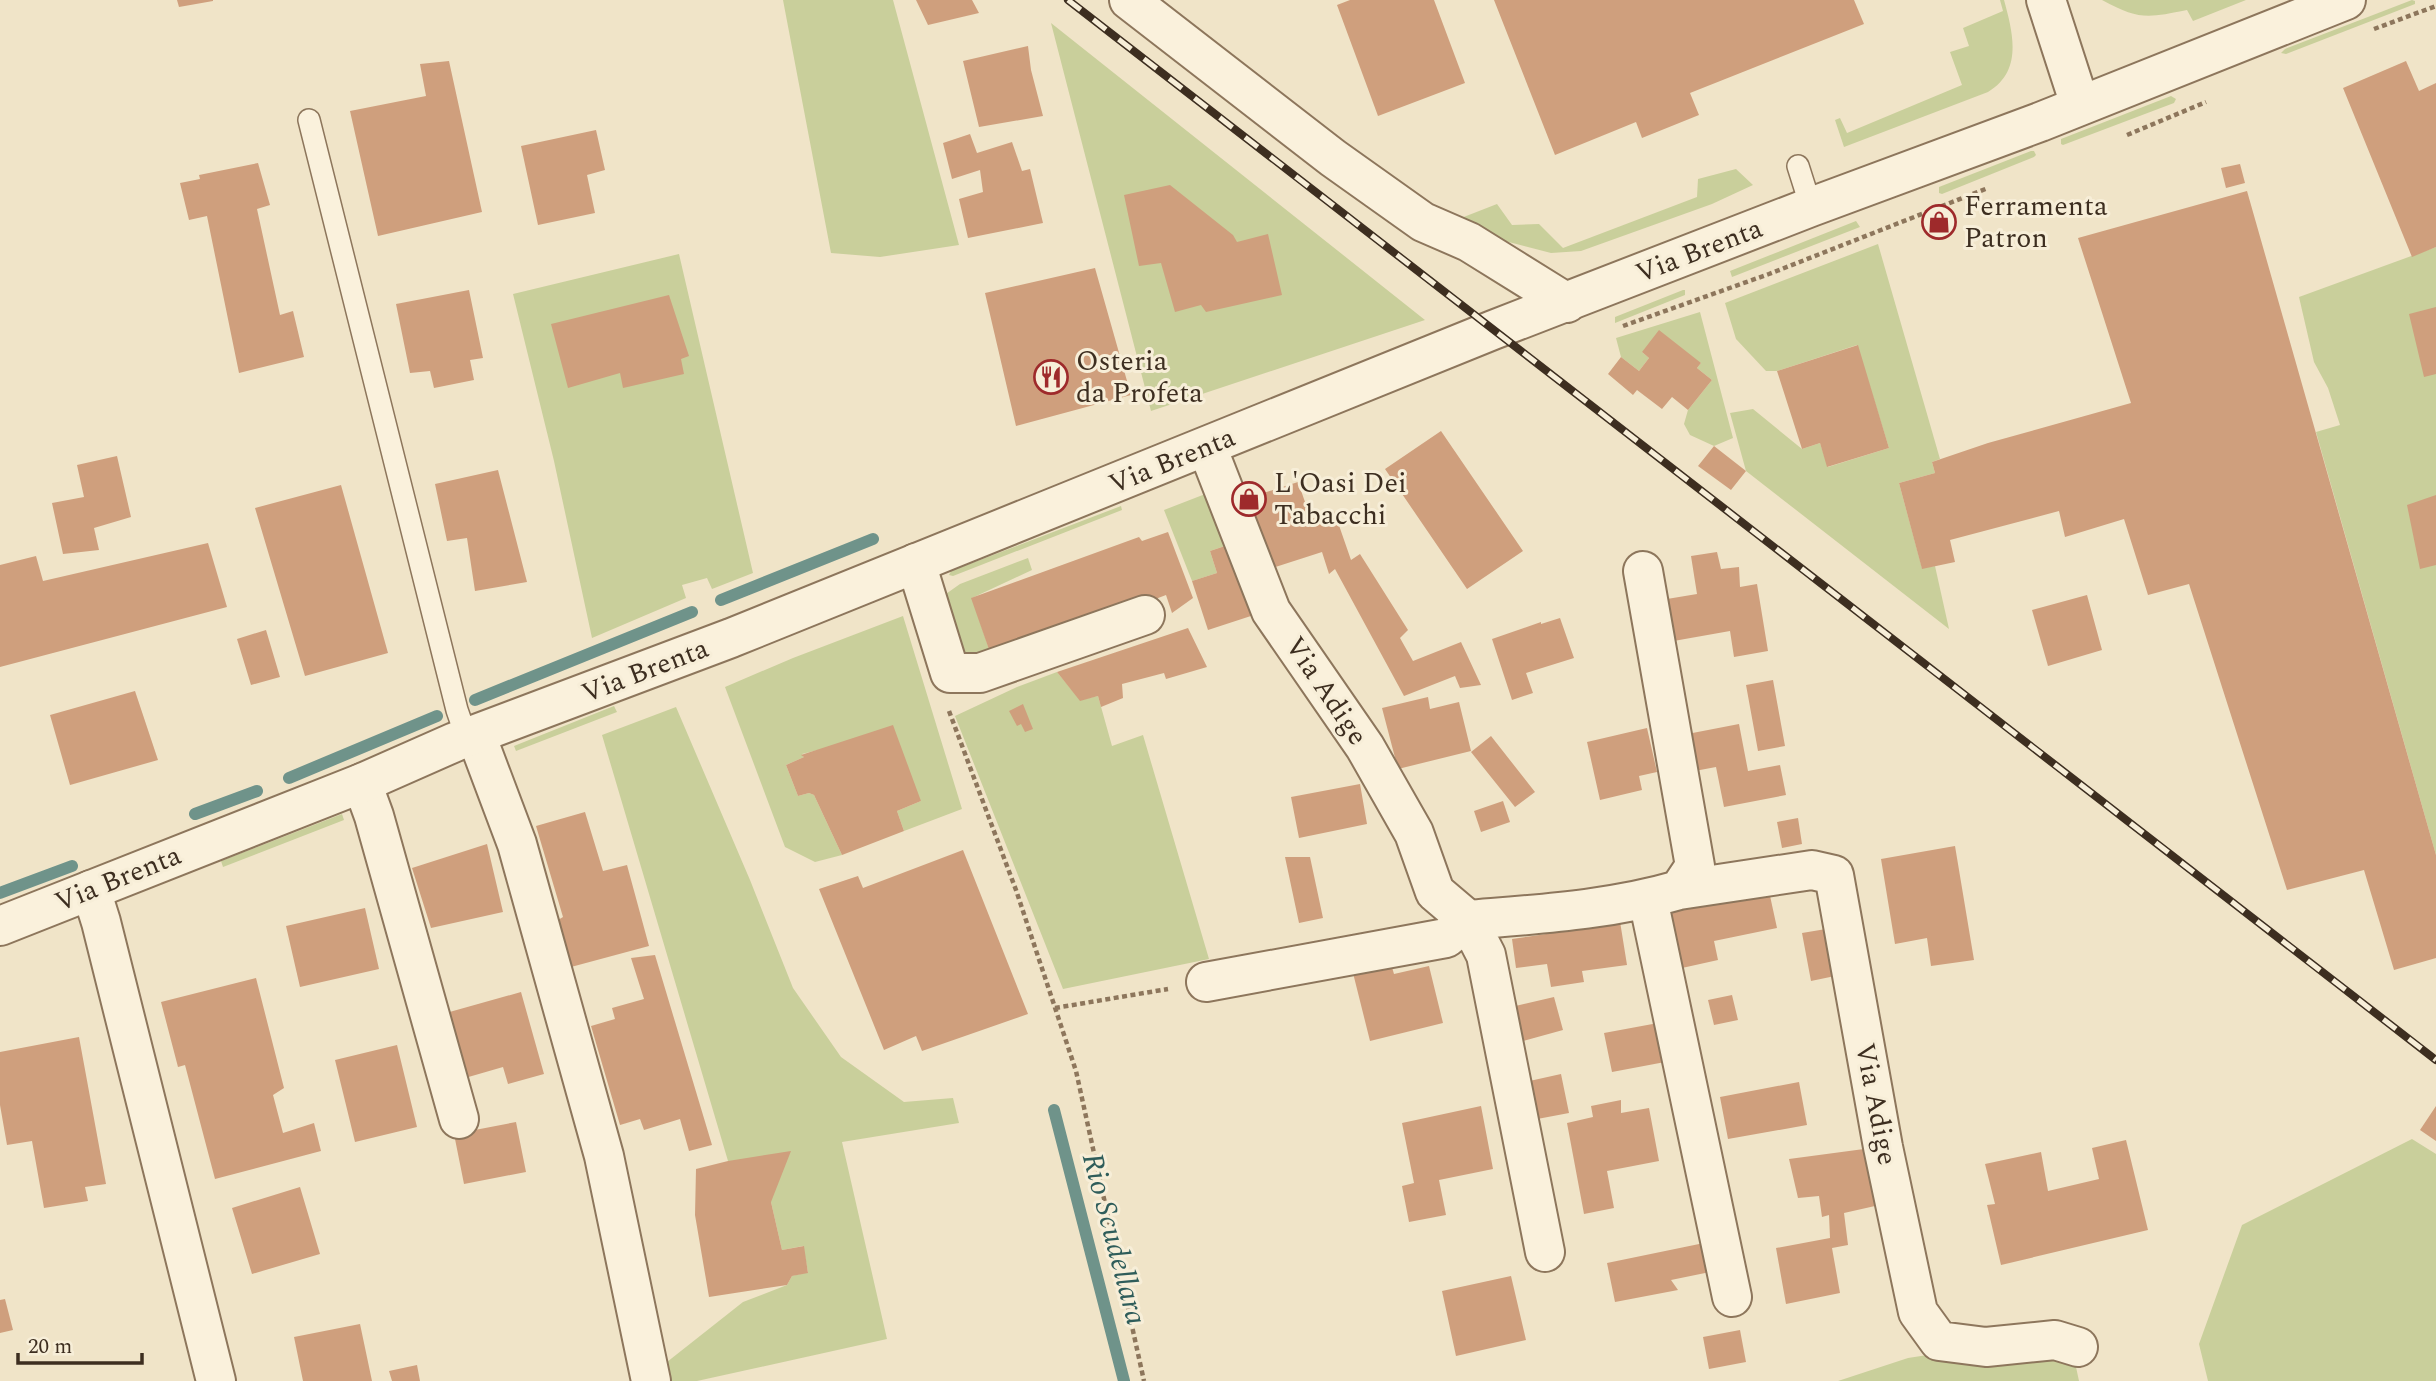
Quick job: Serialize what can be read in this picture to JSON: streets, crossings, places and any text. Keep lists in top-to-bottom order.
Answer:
{
  "streets": {
    "street": ["Via Brenta", "Via Adige"]
  },
  "crossings": [
    ["Via Brenta", "Via Adige"]
  ],
  "water": ["Rio Scudellara"],
  "places": {
    "shop": ["Ferramenta Patron", "L'Oasi Dei Tabacchi"],
    "restaurant": ["Osteria da Profeta"]
  },
  "scale_bar": "20 m"
}
